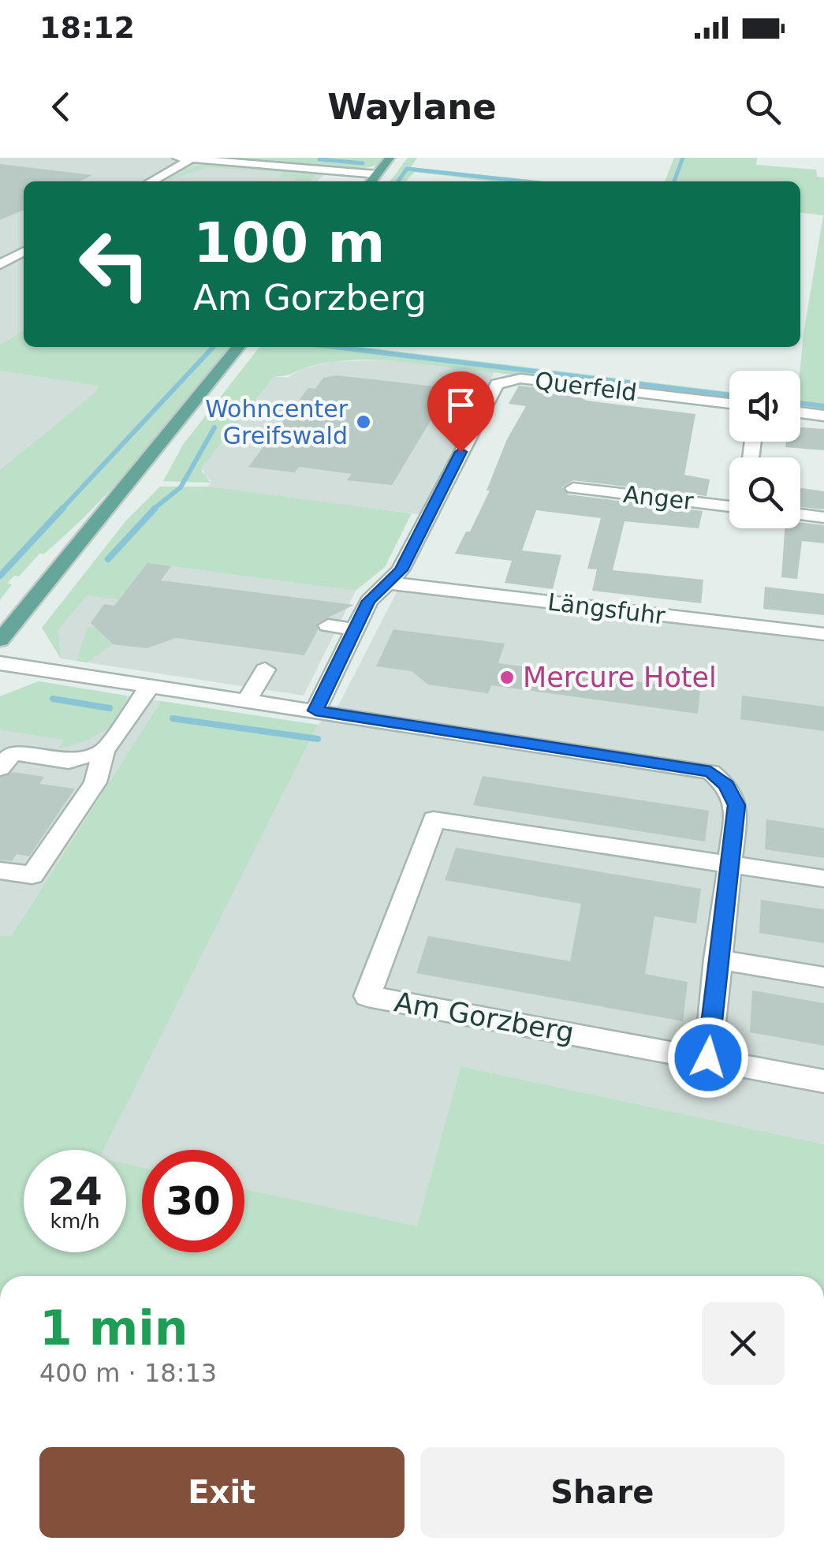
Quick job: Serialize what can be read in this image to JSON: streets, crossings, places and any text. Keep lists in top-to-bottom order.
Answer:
{
  "streets": {
    "street": [
      "Querfeld",
      "Anger",
      "Längsfuhr",
      "Am Gorzberg"
    ]
  },
  "crossings": [
    ["Querfeld", "Längsfuhr"]
  ],
  "places": ["Wohncenter Greifswald", "Mercure Hotel"],
  "page": {
    "status": "18:12",
    "header": "Waylane",
    "turn": ["100 m", "Am Gorzberg"],
    "speed": "24 km/h",
    "limit": "30",
    "heading": ["1 min", "400 m · 18:13"],
    "buttons": ["Exit", "Share"]
  }
}
